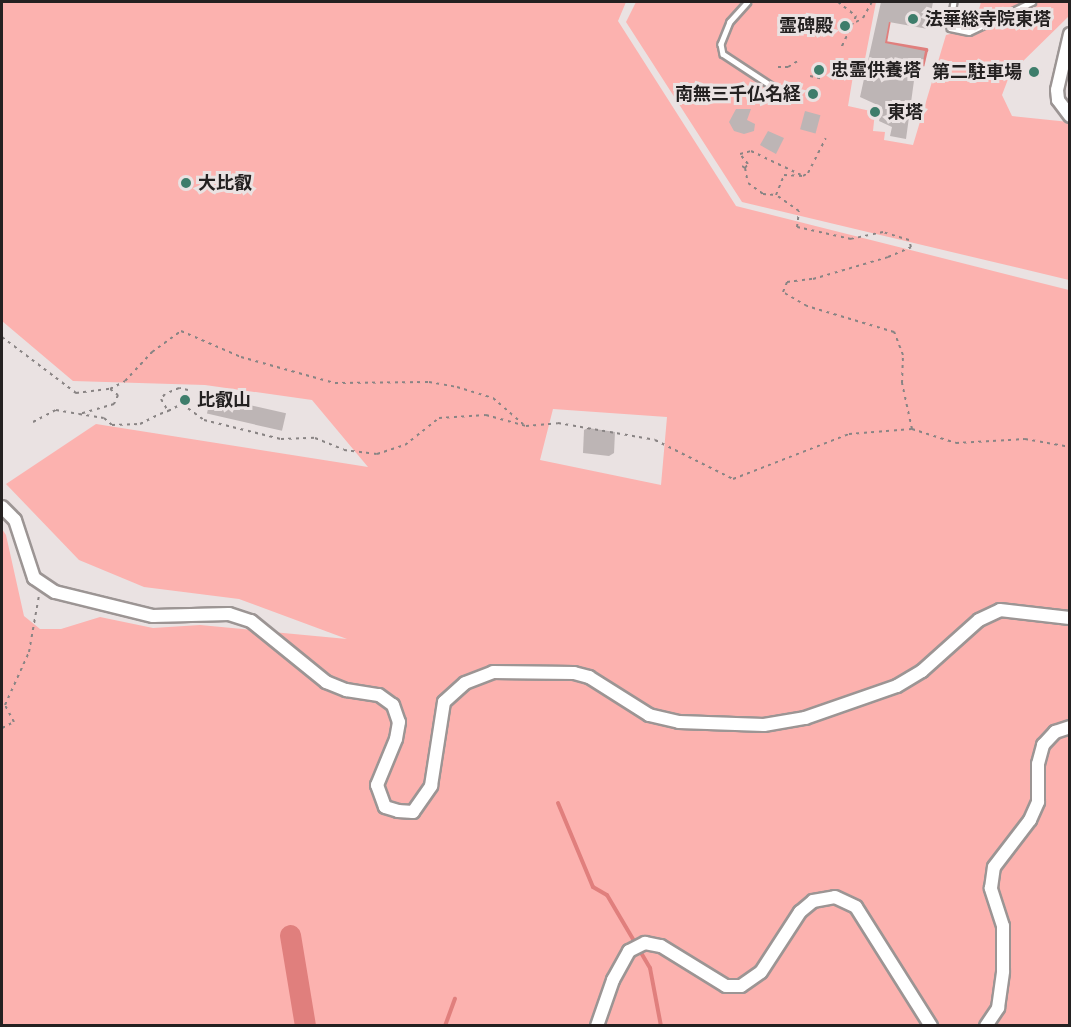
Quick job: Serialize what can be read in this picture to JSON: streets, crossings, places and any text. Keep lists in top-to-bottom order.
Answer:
{
  "places": [
    "法華総寺院東塔",
    "霊碑殿",
    "忠霊供養塔",
    "第二駐車場",
    "南無三千仏名経",
    "東塔",
    "大比叡",
    "比叡山"
  ]
}
